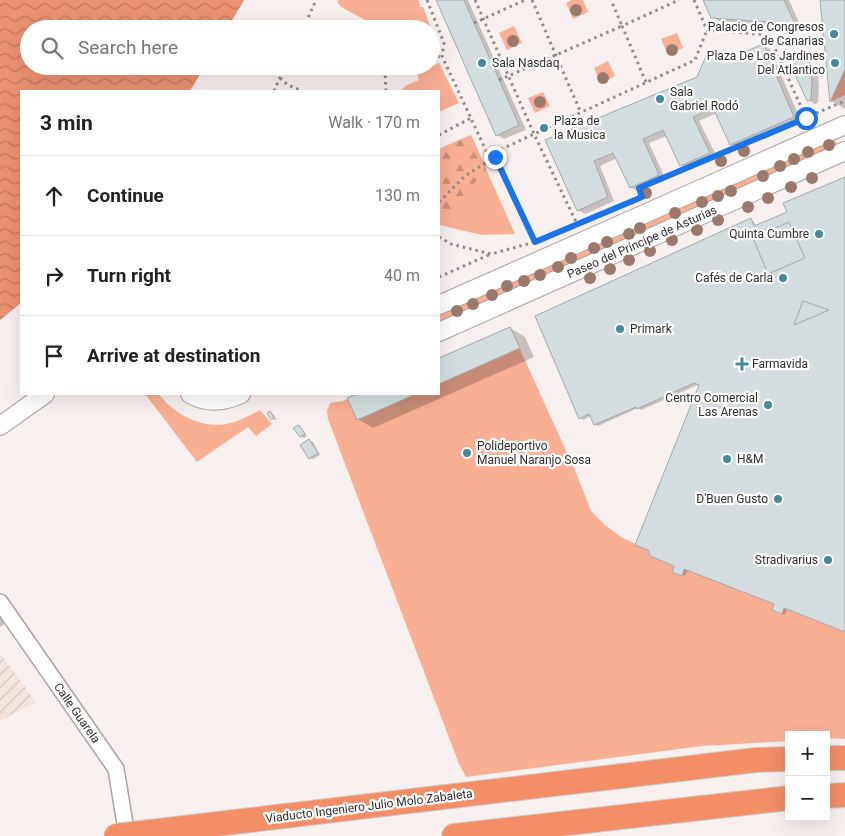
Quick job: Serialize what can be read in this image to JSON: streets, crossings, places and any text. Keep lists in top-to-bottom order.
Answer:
{
  "streets": {
    "highway": ["Viaducto Ingeniero Julio Molo Zabaleta"],
    "street": ["Paseo del Príncipe de Asturias", "Calle Guarela"]
  },
  "places": {
    "other": [
      "Palacio de Congresos de Canarias",
      "Sala Nasdaq",
      "Plaza De Los Jardines Del Atlantico",
      "Sala Gabriel Rodó",
      "Plaza de la Musica",
      "Quinta Cumbre",
      "Cafés de Carla",
      "Primark",
      "Centro Comercial Las Arenas",
      "Polideportivo Manuel Naranjo Sosa",
      "H&M",
      "D'Buen Gusto",
      "Stradivarius"
    ],
    "health": ["Farmavida"]
  },
  "page": {
    "search": "Search here",
    "heading": ["3 min", "Walk · 170 m"],
    "list": [
      ["Continue", "130 m"],
      ["Turn right", "40 m"],
      "Arrive at destination"
    ],
    "map_buttons": ["+", "−"]
  }
}
